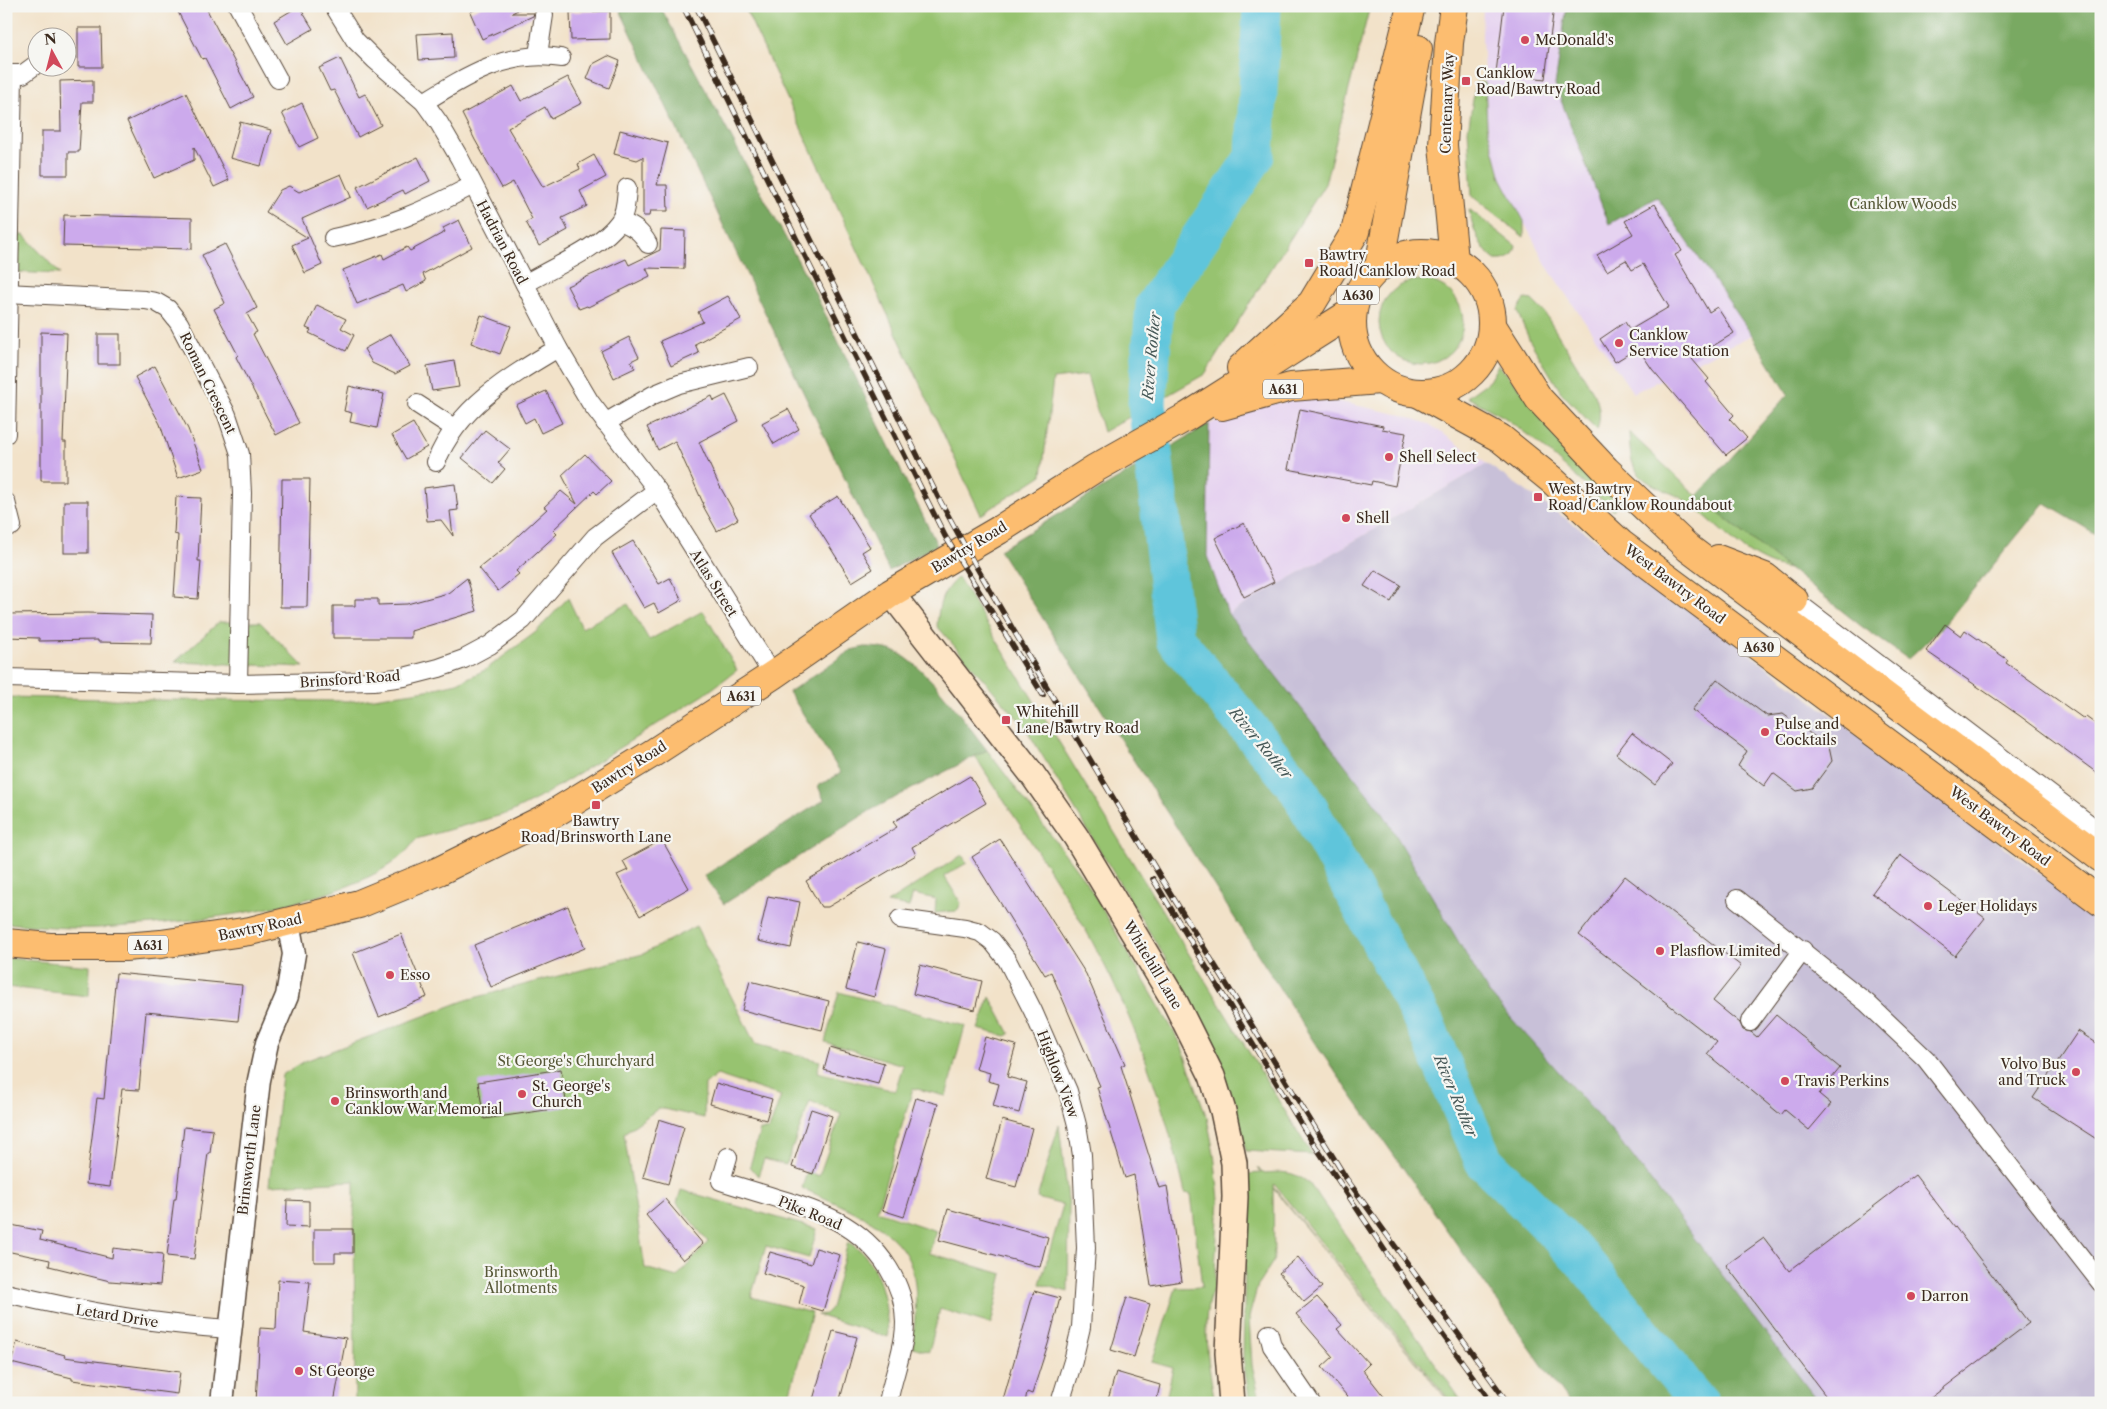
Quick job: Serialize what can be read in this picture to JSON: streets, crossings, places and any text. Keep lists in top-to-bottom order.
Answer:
{
  "streets": {
    "main road": [
      "Centenary Way",
      "A630",
      "A631",
      "Bawtry Road",
      "West Bawtry Road",
      "Whitehill Lane"
    ],
    "street": [
      "Hadrian Road",
      "Roman Crescent",
      "Atlas Street",
      "Brinsford Road",
      "Highlow View",
      "Brinsworth Lane",
      "Pike Road",
      "Letard Drive"
    ]
  },
  "crossings": [
    ["Centenary Way", "A630"],
    ["Centenary Way", "Bawtry Road"],
    ["Centenary Way", "West Bawtry Road"],
    ["Hadrian Road", "Atlas Street"],
    ["Hadrian Road", "Brinsford Road"],
    ["A630", "Bawtry Road"],
    ["A630", "West Bawtry Road"],
    ["Roman Crescent", "Brinsford Road"],
    ["Bawtry Road", "Atlas Street"],
    ["Bawtry Road", "West Bawtry Road"],
    ["Bawtry Road", "Whitehill Lane"],
    ["Bawtry Road", "Brinsworth Lane"],
    ["Atlas Street", "Brinsford Road"],
    ["Brinsworth Lane", "Letard Drive"]
  ],
  "water": ["River Rother"],
  "parks": ["Canklow Woods", "St George's Churchyard", "Brinsworth Allotments"],
  "places": {
    "other": [
      "McDonald's",
      "Canklow Service Station",
      "Shell Select",
      "Shell",
      "Pulse and Cocktails",
      "Leger Holidays",
      "Plasflow Limited",
      "Esso",
      "Volvo Bus and Truck",
      "Travis Perkins",
      "St. George's Church",
      "Brinsworth and Canklow War Memorial",
      "Darron",
      "St George"
    ],
    "transit": [
      "Canklow Road/Bawtry Road",
      "Bawtry Road/Canklow Road",
      "West Bawtry Road/Canklow Roundabout",
      "Whitehill Lane/Bawtry Road",
      "Bawtry Road/Brinsworth Lane"
    ]
  },
  "north": "top"
}
